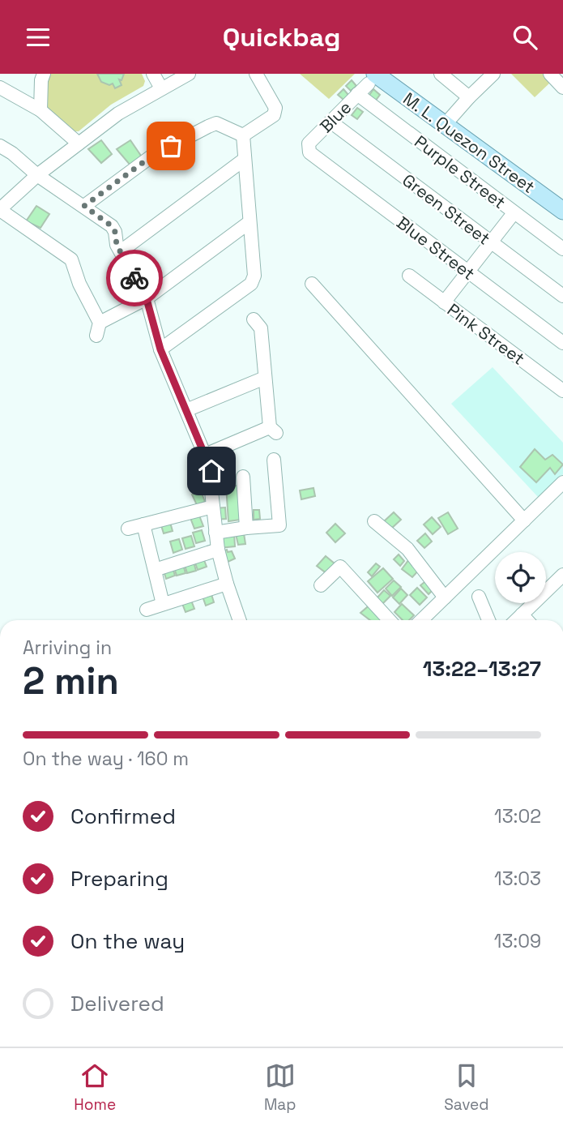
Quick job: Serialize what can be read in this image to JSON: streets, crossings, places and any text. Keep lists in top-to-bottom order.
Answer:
{
  "streets": {
    "main road": ["M. L. Quezon Street"],
    "street": [
      "Blue",
      "Purple Street",
      "Green Street",
      "Blue Street",
      "Pink Street"
    ]
  },
  "crossings": [
    ["Blue", "M. L. Quezon Street"],
    ["Blue", "Purple Street"],
    ["Blue", "Green Street"],
    ["Blue", "Blue Street"]
  ],
  "page": {
    "header": "Quickbag",
    "heading": ["2 min", "Arriving in", "13:22–13:27"],
    "bar": "On the way · 160 m",
    "list": [
      ["Confirmed", "13:02"],
      ["Preparing", "13:03"],
      ["On the way", "13:09"],
      "Delivered"
    ],
    "tabs": ["Home", "Map", "Saved"]
  }
}
